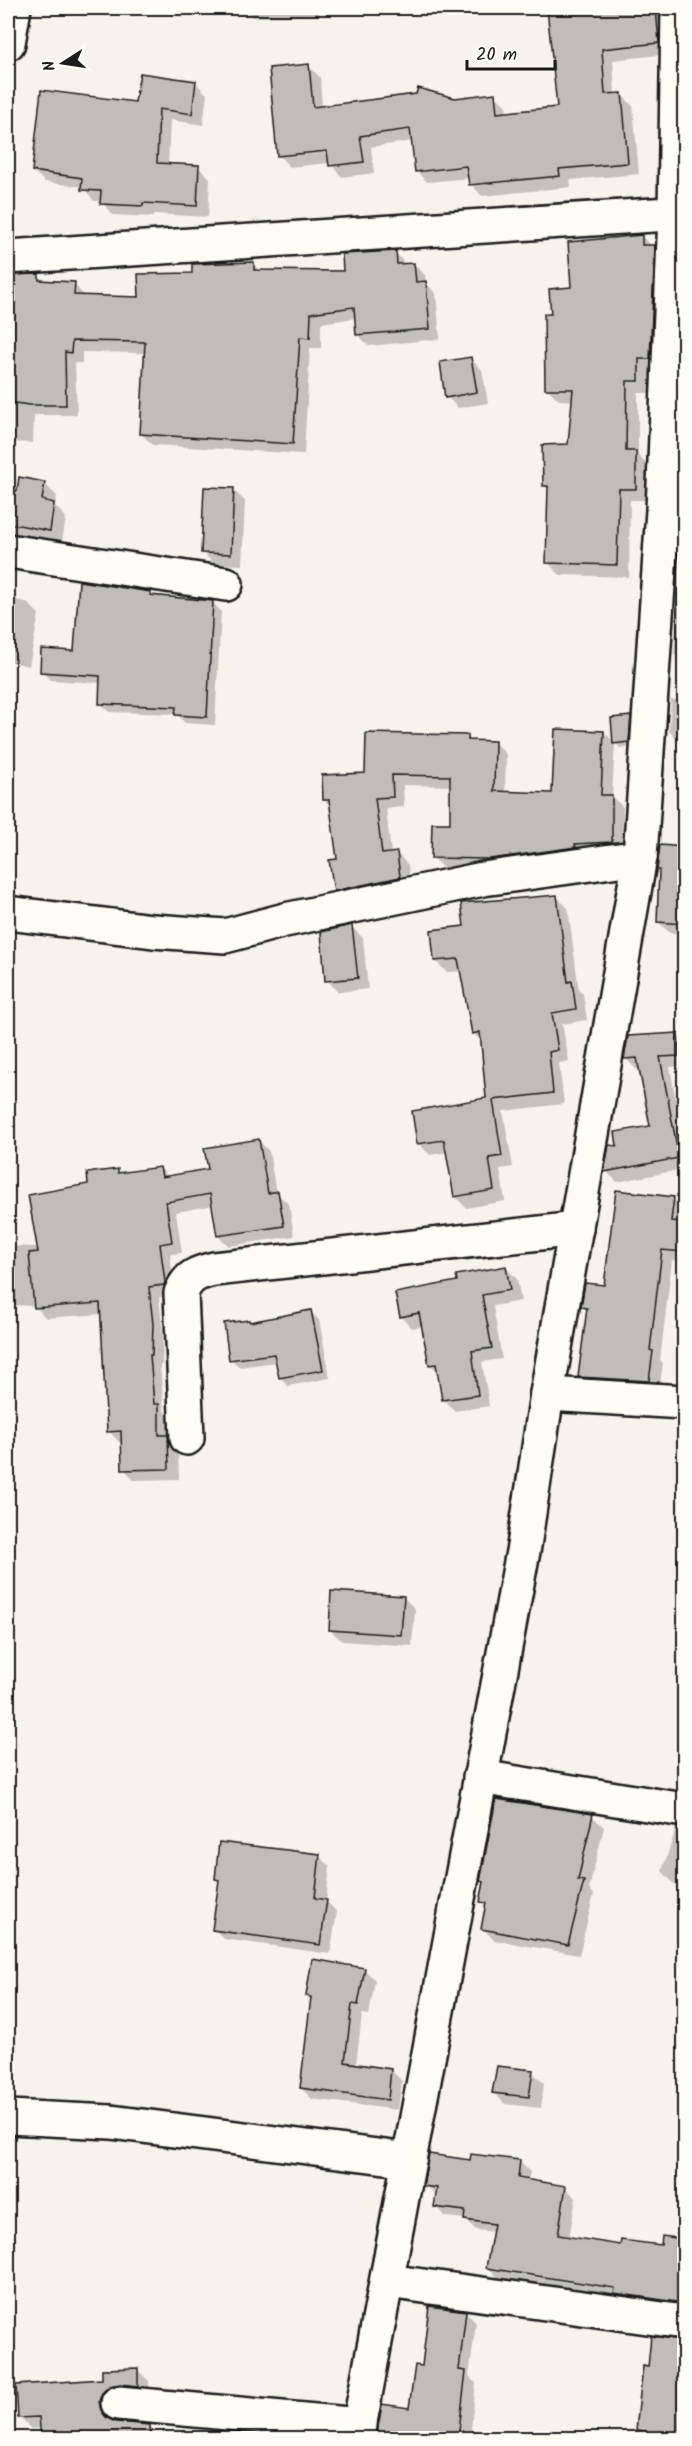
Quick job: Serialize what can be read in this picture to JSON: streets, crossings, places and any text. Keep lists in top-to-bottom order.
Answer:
{
  "scale_bar": "20 m",
  "north": "left"
}
